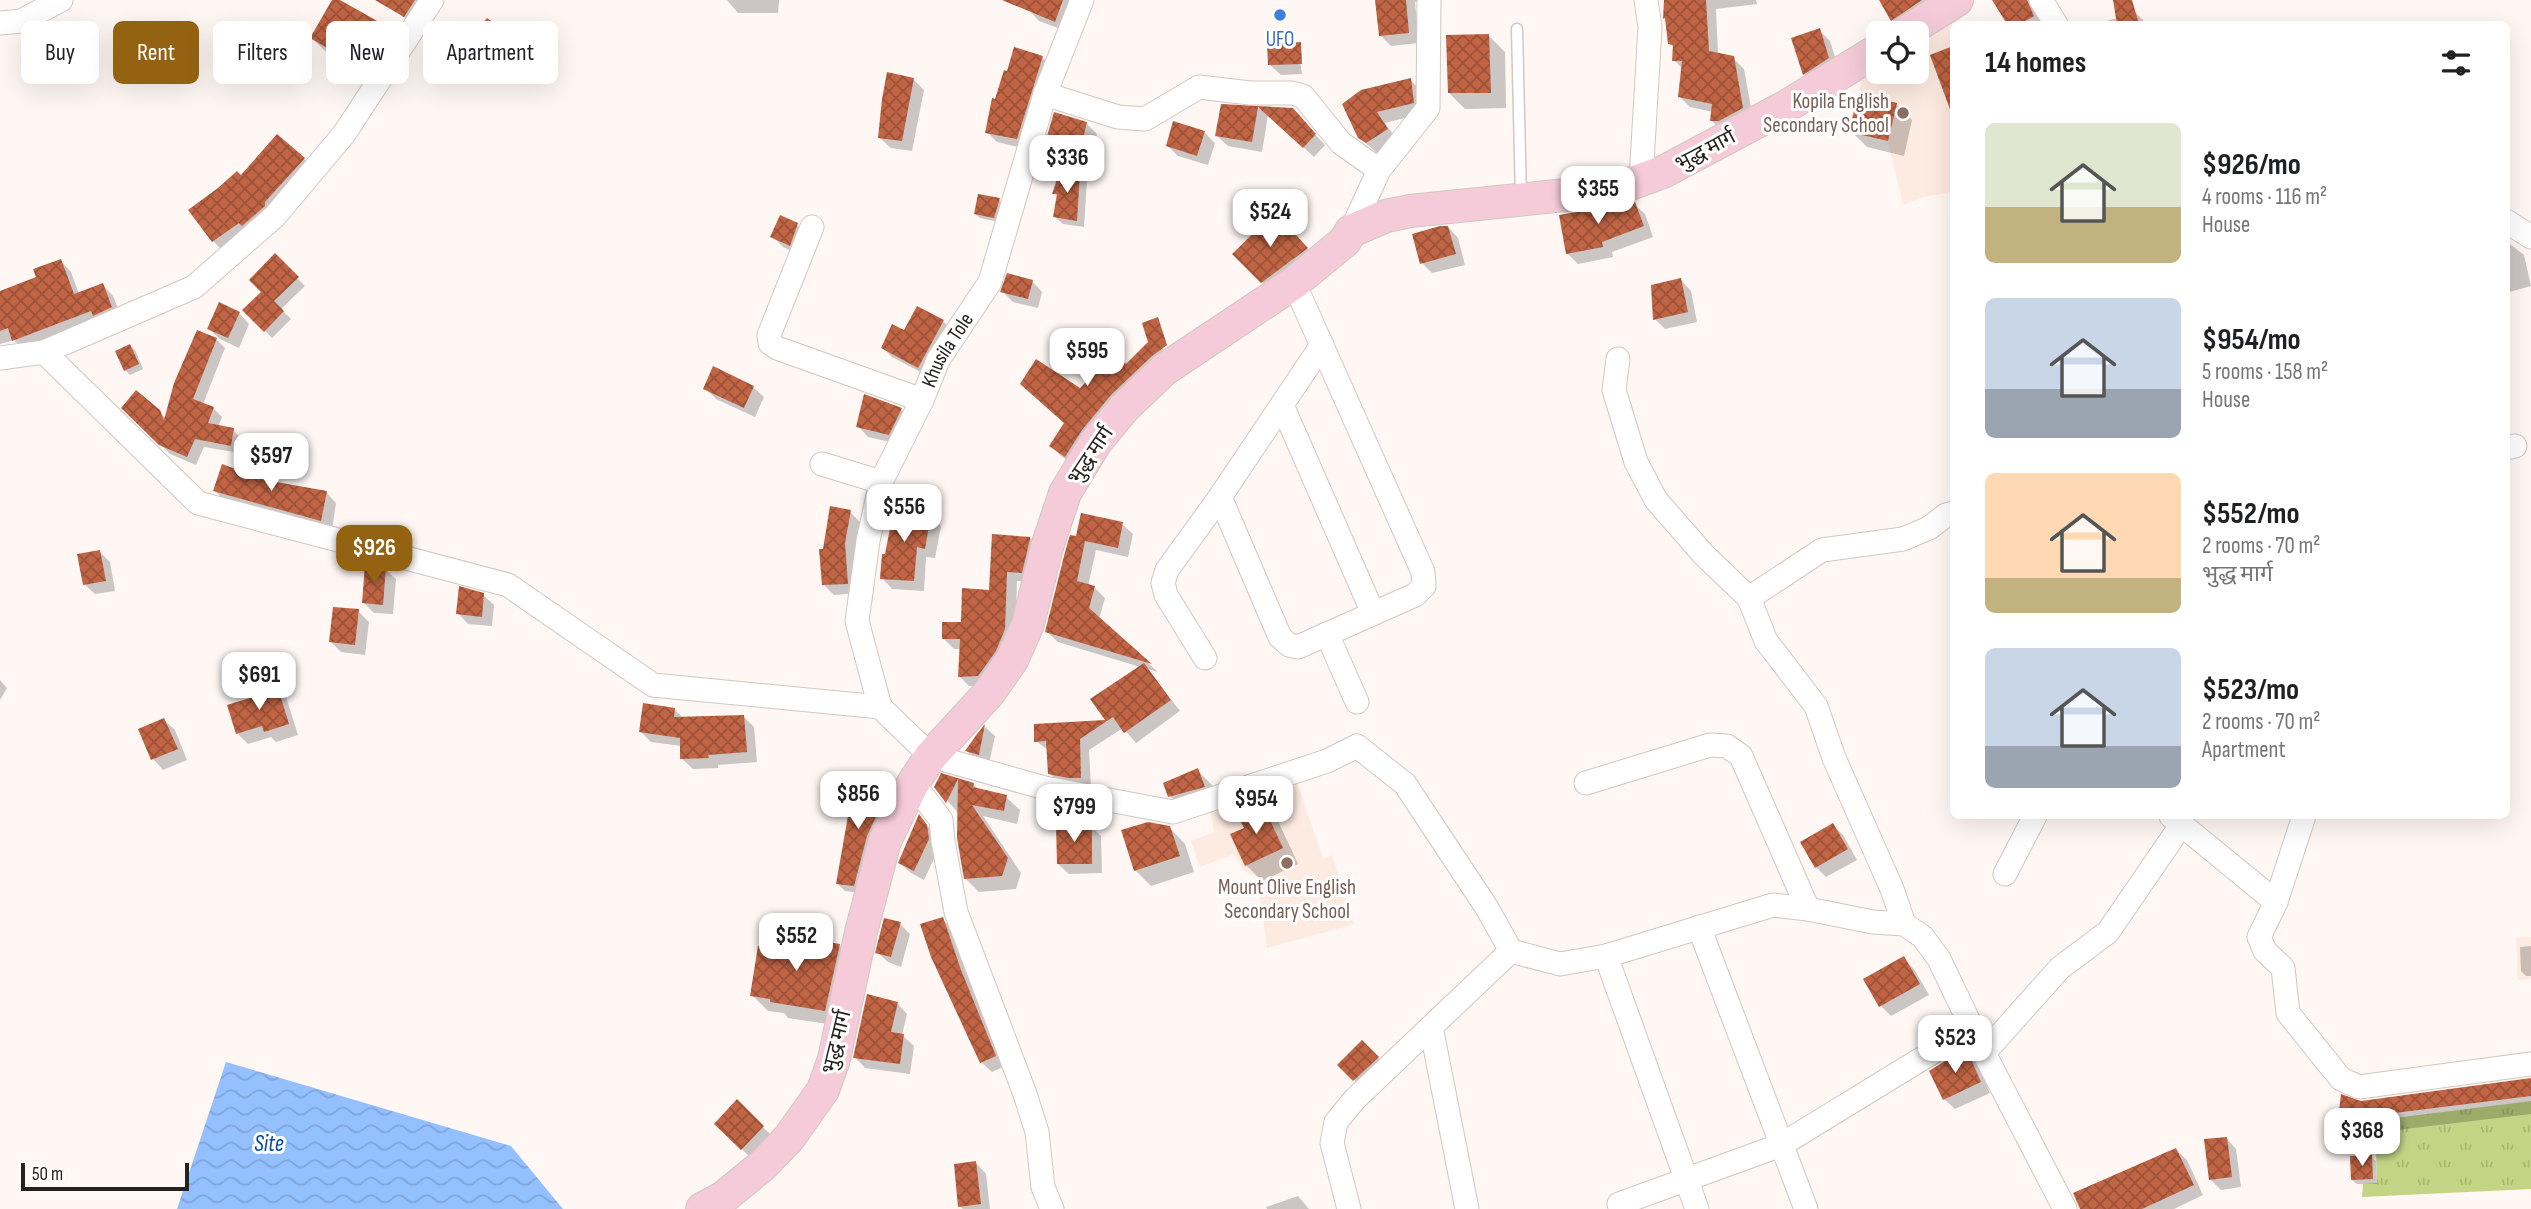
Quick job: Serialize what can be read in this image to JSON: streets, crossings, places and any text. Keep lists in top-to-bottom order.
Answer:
{
  "streets": {
    "street": ["भुद्ध मार्ग", "Khusila Tole"]
  },
  "water": ["Site"],
  "places": ["UFO", "Kopila English Secondary School", "Mount Olive English Secondary School"],
  "scale_bar": "50 m",
  "page": {
    "chip": [
      "Buy",
      "Rent",
      "Filters",
      "New",
      "Apartment"
    ],
    "heading": "14 homes",
    "list": [
      {
        "name": "$926/mo",
        "note": "4 rooms · 116 m² · House"
      },
      {
        "name": "$954/mo",
        "note": "5 rooms · 158 m² · House"
      },
      {
        "name": "$552/mo",
        "note": "2 rooms · 70 m² · भुद्ध मार्ग"
      },
      {
        "name": "$523/mo",
        "note": "2 rooms · 70 m² · Apartment"
      }
    ],
    "price": [
      "$336",
      "$355",
      "$524",
      "$595",
      "$597",
      "$556",
      "$926",
      "$691",
      "$856",
      "$954",
      "$799",
      "$552",
      "$523",
      "$368"
    ],
    "scale": "50 m"
  }
}
